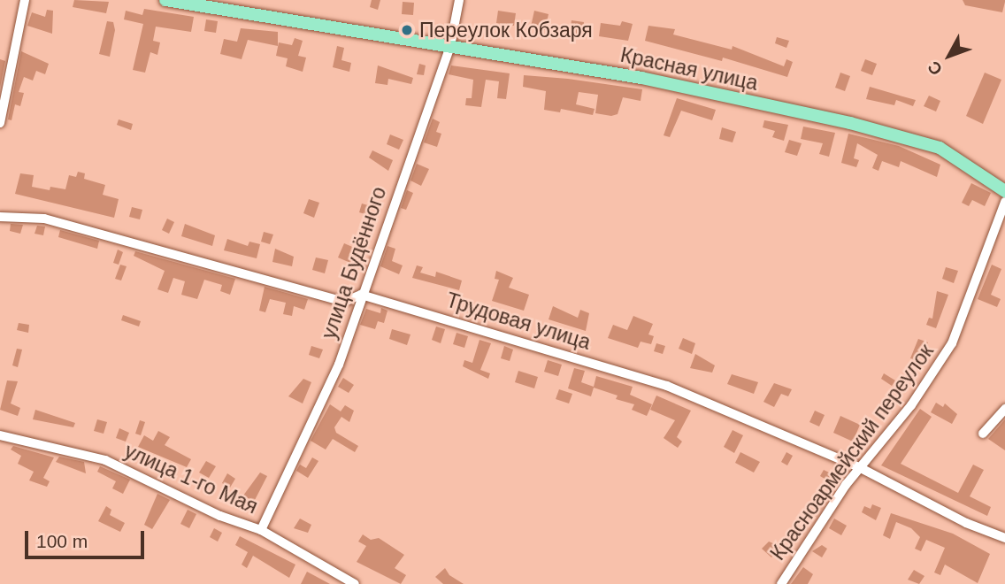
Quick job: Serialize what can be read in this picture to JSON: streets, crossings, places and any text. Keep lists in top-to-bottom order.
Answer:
{
  "streets": {
    "main road": ["Красная улица"],
    "street": [
      "улица Будённого",
      "Трудовая улица",
      "Красноармейский переулок",
      "улица 1-го Мая"
    ]
  },
  "crossings": [
    ["Красная улица", "улица Будённого"],
    ["улица Будённого", "Трудовая улица"],
    ["улица Будённого", "улица 1-го Мая"],
    ["Трудовая улица", "Красноармейский переулок"]
  ],
  "places": ["Переулок Кобзаря"],
  "scale_bar": "100 m",
  "north": "bottom left"
}
